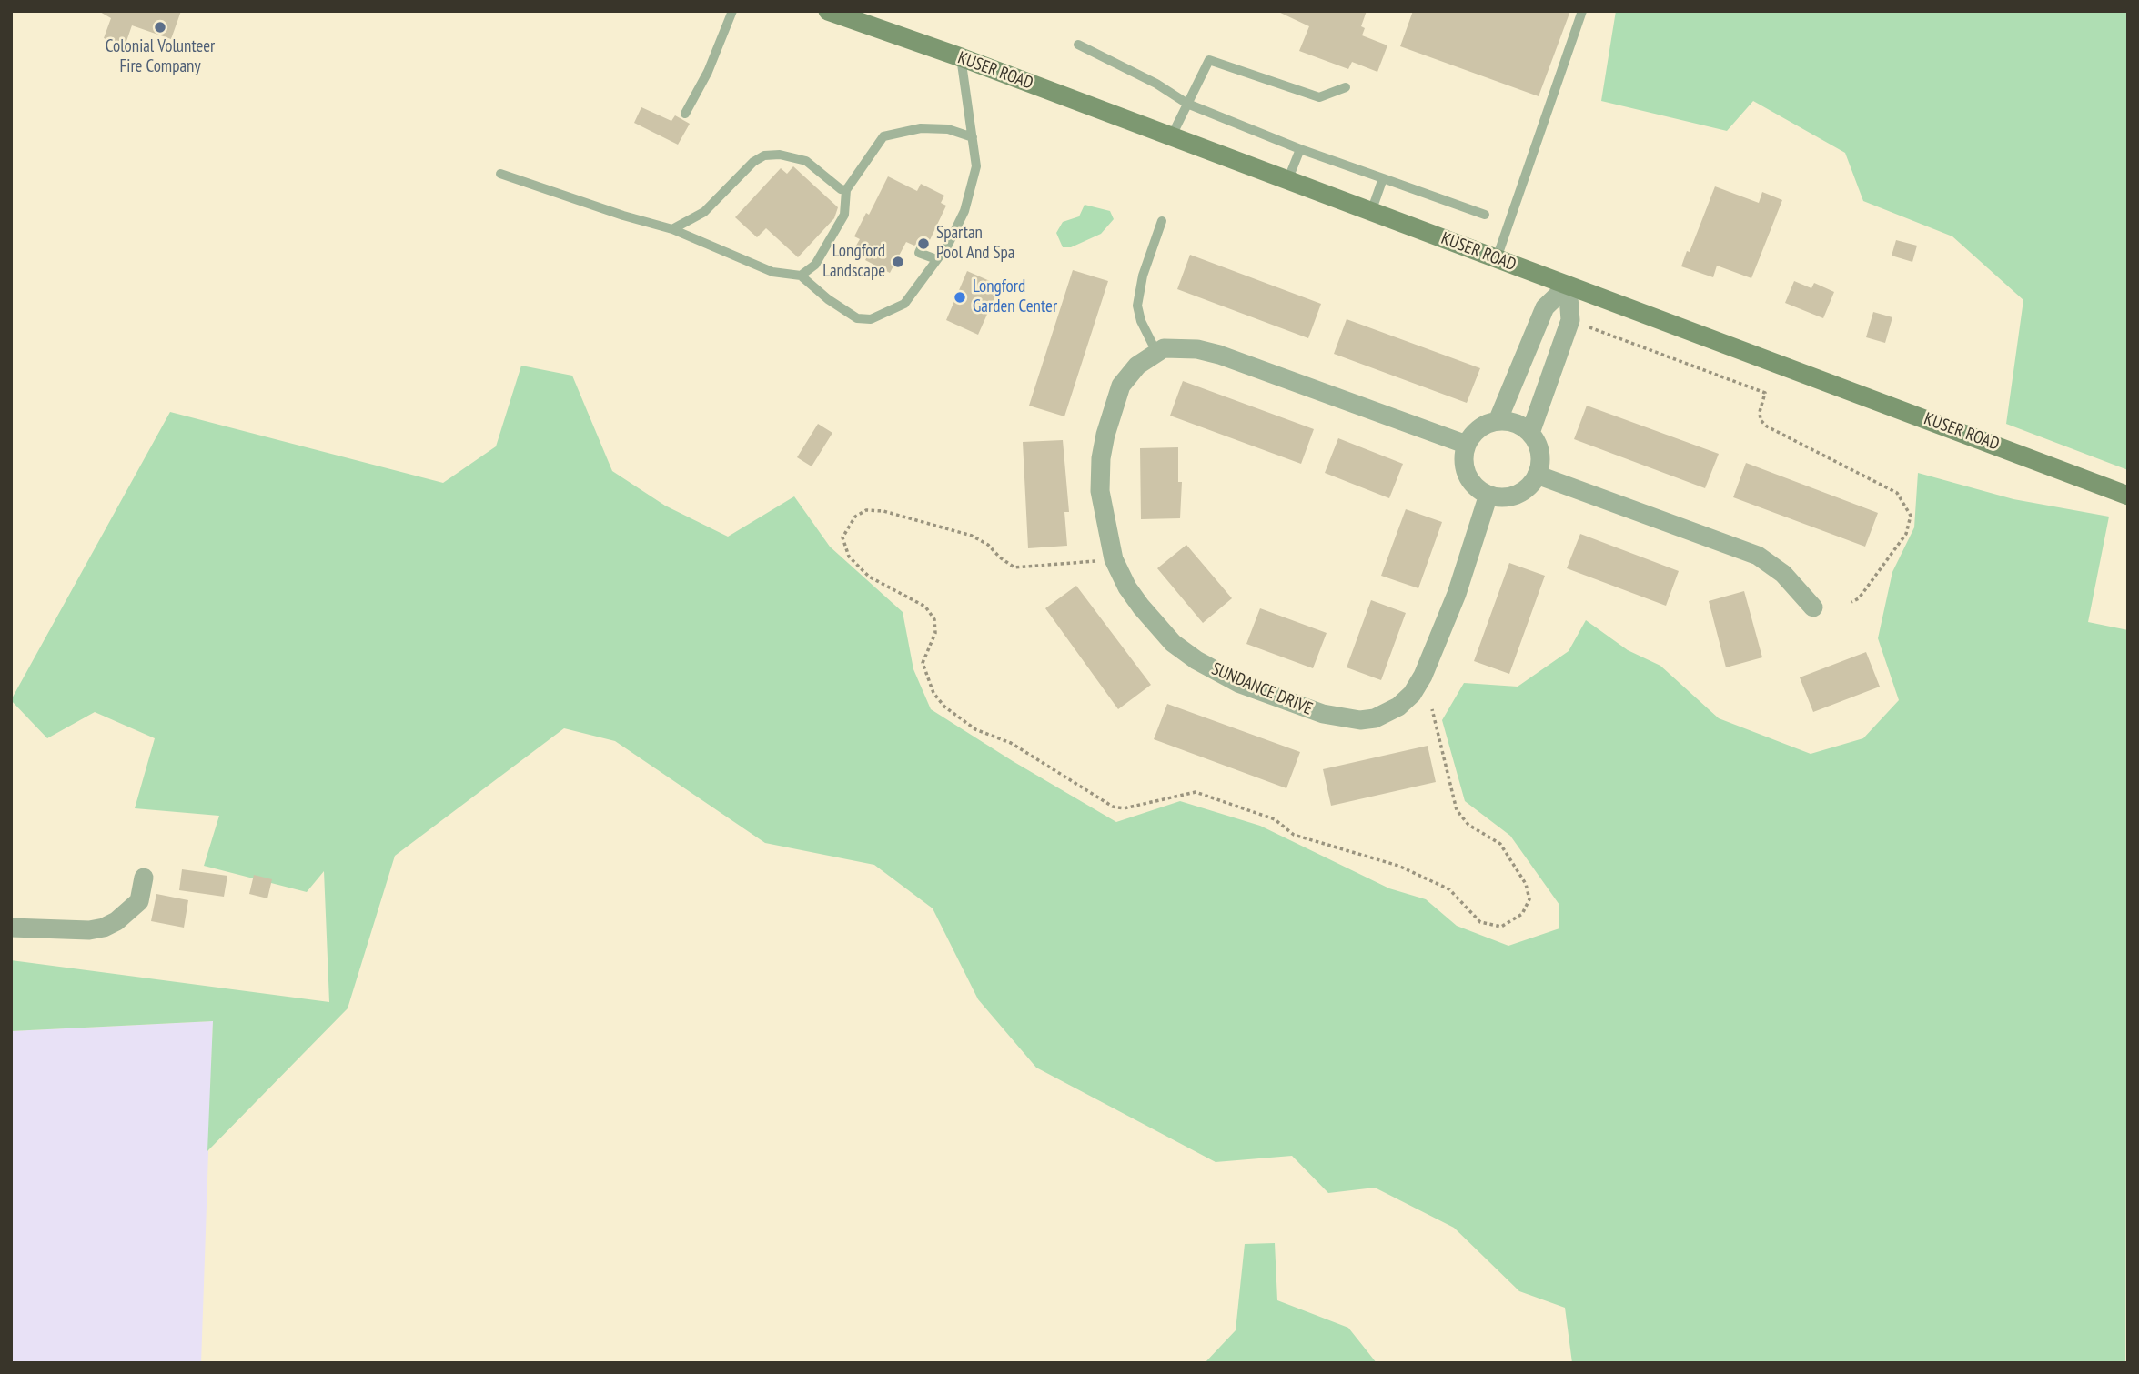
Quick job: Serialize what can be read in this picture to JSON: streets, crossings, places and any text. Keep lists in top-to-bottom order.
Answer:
{
  "streets": {
    "street": ["KUSER ROAD", "SUNDANCE DRIVE"]
  },
  "places": [
    "Colonial Volunteer Fire Company",
    "Spartan Pool And Spa",
    "Longford Landscape",
    "Longford Garden Center"
  ]
}
